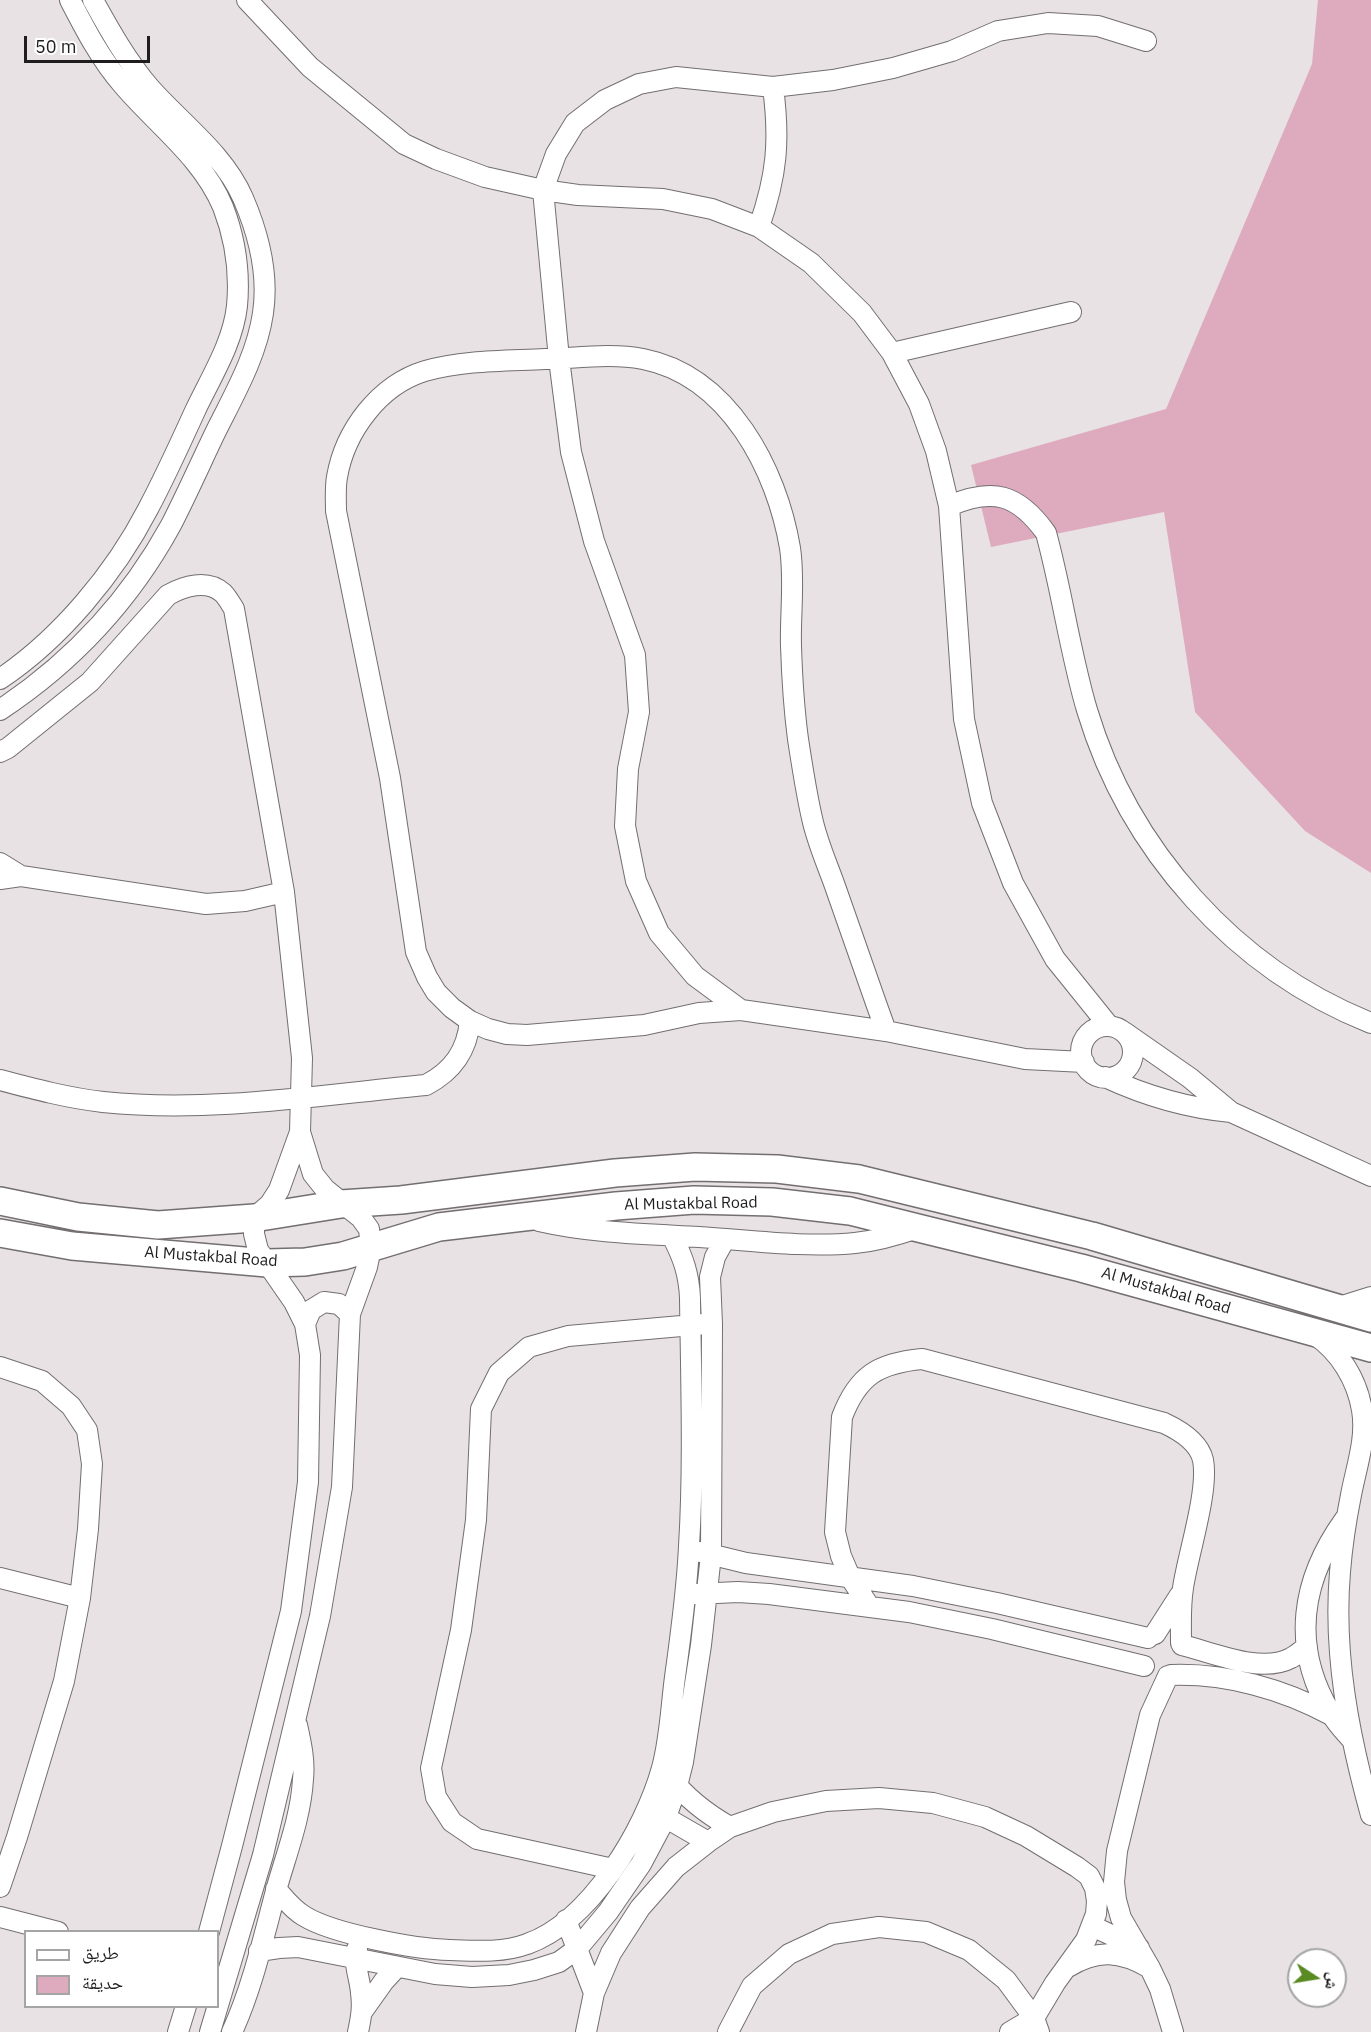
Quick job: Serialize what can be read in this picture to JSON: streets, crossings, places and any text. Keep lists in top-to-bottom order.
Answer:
{
  "streets": {
    "main road": ["Al Mustakbal Road"]
  },
  "legend": ["طريق", "حديقة"],
  "scale_bar": "50 m",
  "north": "right"
}
